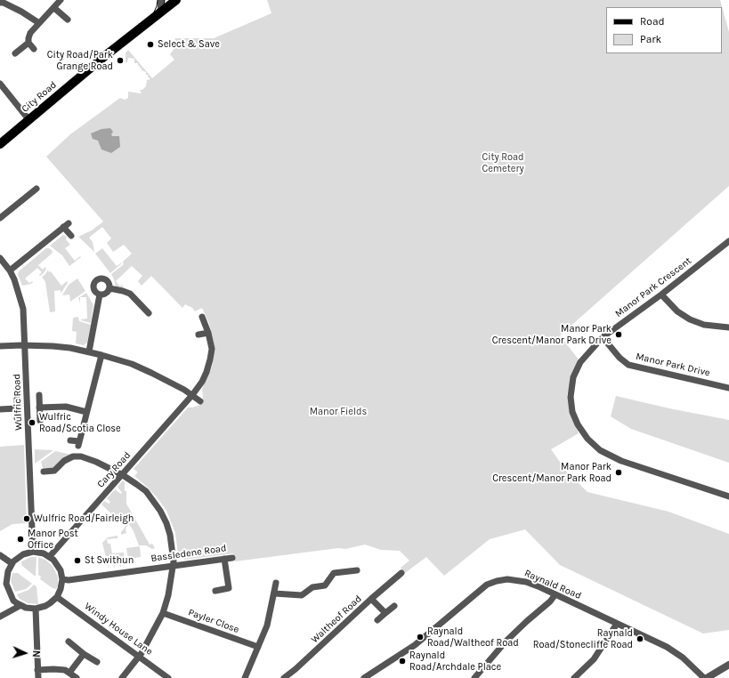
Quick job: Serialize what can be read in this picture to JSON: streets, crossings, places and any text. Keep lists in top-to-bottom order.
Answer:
{
  "streets": {
    "main road": ["City Road"],
    "street": [
      "Manor Park Crescent",
      "Manor Park Drive",
      "Wulfric Road",
      "Cary Road",
      "Bassledene Road",
      "Raynald Road",
      "Waltheof Road",
      "Payler Close",
      "Windy House Lane"
    ]
  },
  "crossings": [
    ["Manor Park Crescent", "Manor Park Drive"],
    ["Wulfric Road", "Cary Road"],
    ["Wulfric Road", "Bassledene Road"],
    ["Wulfric Road", "Windy House Lane"],
    ["Cary Road", "Bassledene Road"],
    ["Cary Road", "Windy House Lane"],
    ["Bassledene Road", "Windy House Lane"]
  ],
  "parks": ["City Road Cemetery", "Manor Fields"],
  "places": [
    "Select & Save",
    "City Road/Park Grange Road",
    "Manor Park Crescent/Manor Park Drive",
    "Wulfric Road/Scotia Close",
    "Manor Park Crescent/Manor Park Road",
    "Wulfric Road/Fairleigh",
    "Manor Post Office",
    "St Swithun",
    "Raynald Road/Waltheof Road",
    "Raynald Road/Stonecliffe Road",
    "Raynald Road/Archdale Place"
  ],
  "legend": ["Road", "Park"],
  "north": "right"
}
